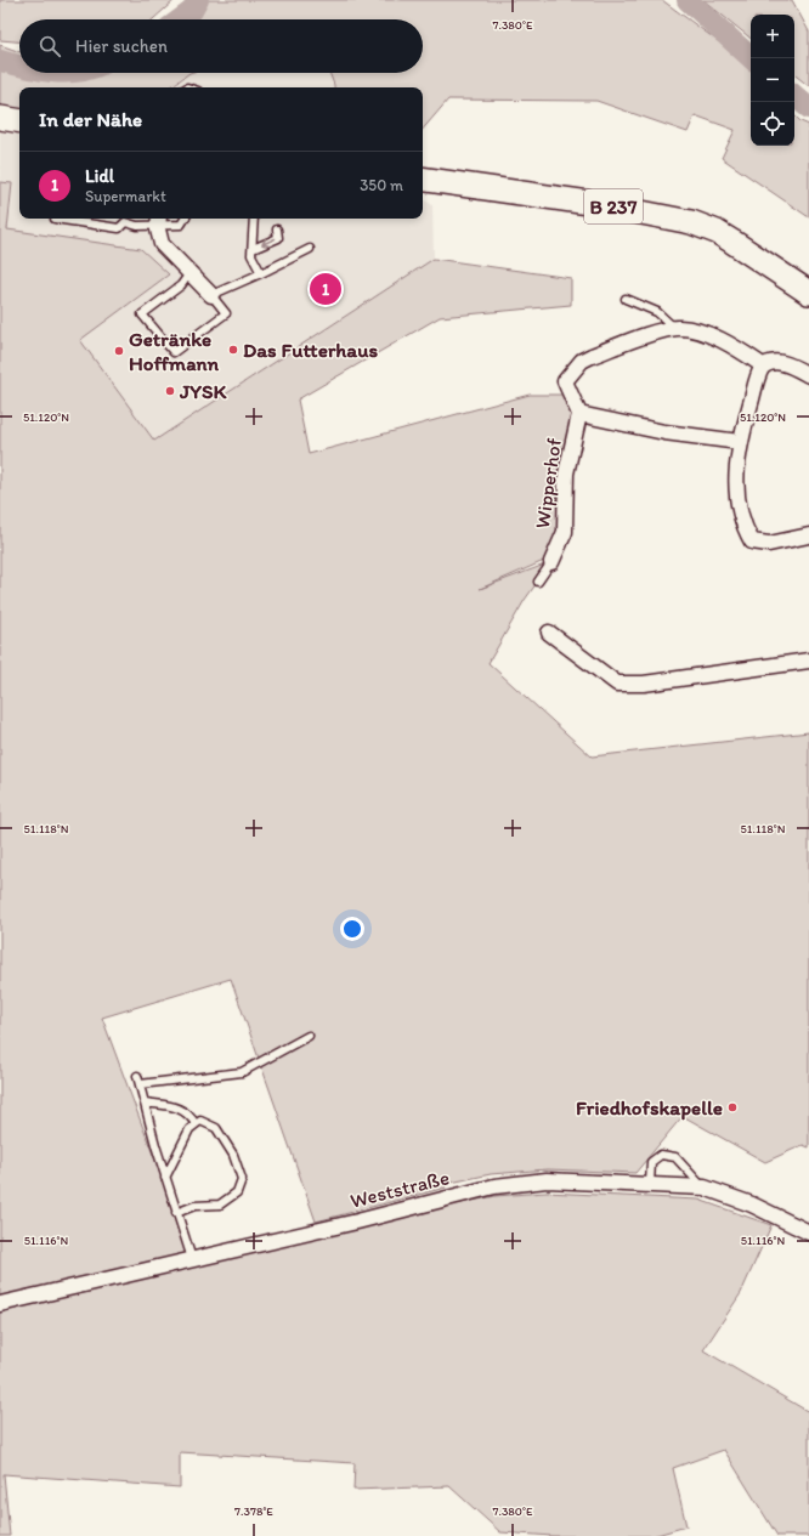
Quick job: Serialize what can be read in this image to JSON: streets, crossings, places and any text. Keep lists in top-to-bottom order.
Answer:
{
  "streets": {
    "main road": ["B 237"],
    "street": ["Wipperhof", "Weststraße"]
  },
  "places": [
    "Das Futterhaus",
    "Getränke Hoffmann",
    "JYSK",
    "Friedhofskapelle"
  ],
  "page": {
    "map_buttons": ["+", "−"],
    "search": "Hier suchen",
    "heading": "In der Nähe",
    "list": [
      {
        "mark": "1",
        "name": "Lidl",
        "note": "Supermarkt",
        "value": "350 m"
      }
    ],
    "pins": "1"
  },
  "coordinates": [
    "7.380°E",
    "51.120°N",
    "51.118°N",
    "51.116°N",
    "7.378°E"
  ]
}
